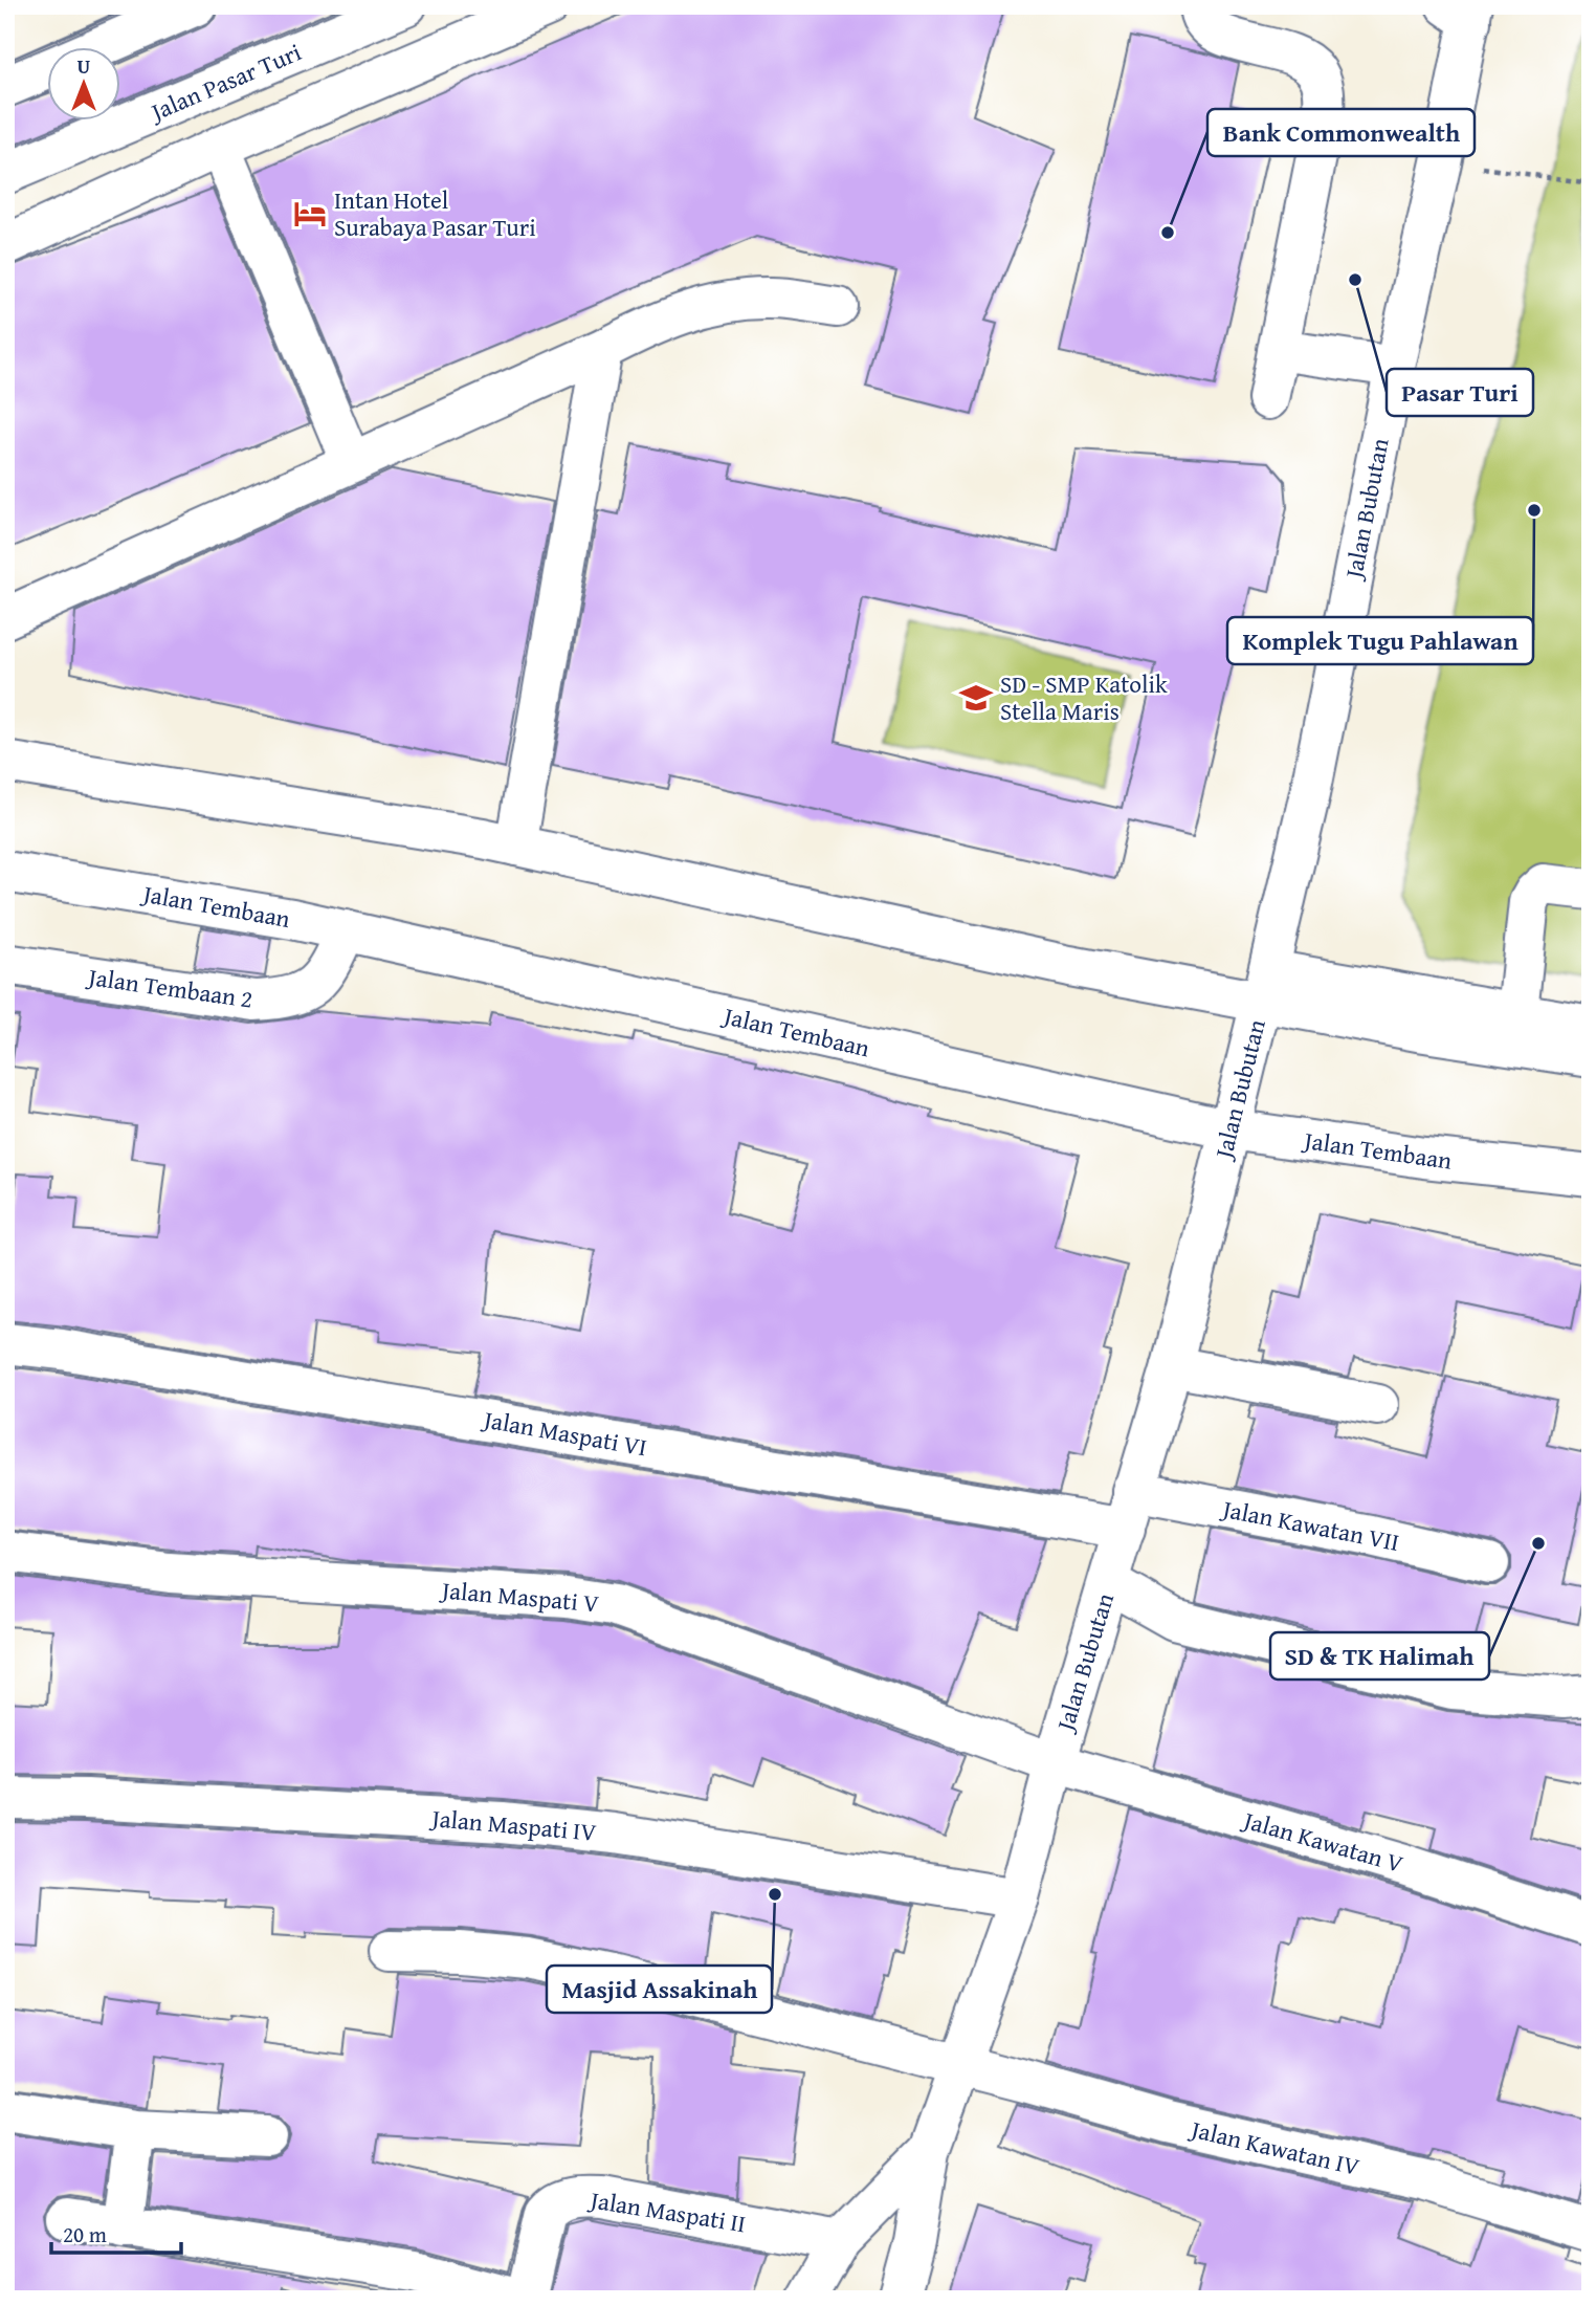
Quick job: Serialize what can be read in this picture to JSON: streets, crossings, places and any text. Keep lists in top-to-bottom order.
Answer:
{
  "streets": {
    "street": [
      "Jalan Pasar Turi",
      "Jalan Bubutan",
      "Jalan Tembaan",
      "Jalan Tembaan 2",
      "Jalan Maspati VI",
      "Jalan Kawatan VII",
      "Jalan Maspati V",
      "Jalan Maspati IV",
      "Jalan Kawatan V",
      "Jalan Kawatan IV",
      "Jalan Maspati II"
    ]
  },
  "crossings": [
    ["Jalan Bubutan", "Jalan Tembaan"],
    ["Jalan Bubutan", "Jalan Maspati VI"],
    ["Jalan Bubutan", "Jalan Kawatan VII"],
    ["Jalan Bubutan", "Jalan Maspati V"],
    ["Jalan Bubutan", "Jalan Maspati IV"],
    ["Jalan Bubutan", "Jalan Kawatan V"],
    ["Jalan Bubutan", "Jalan Kawatan IV"],
    ["Jalan Bubutan", "Jalan Maspati II"],
    ["Jalan Tembaan", "Jalan Tembaan 2"],
    ["Jalan Maspati V", "Jalan Kawatan V"]
  ],
  "places": {
    "hotel": ["Intan Hotel Surabaya Pasar Turi"],
    "other": [
      "Bank Commonwealth",
      "Pasar Turi",
      "Komplek Tugu Pahlawan",
      "SD & TK Halimah",
      "Masjid Assakinah"
    ],
    "school or university": ["SD - SMP Katolik Stella Maris"]
  },
  "scale_bar": "20 m",
  "north": "top"
}
